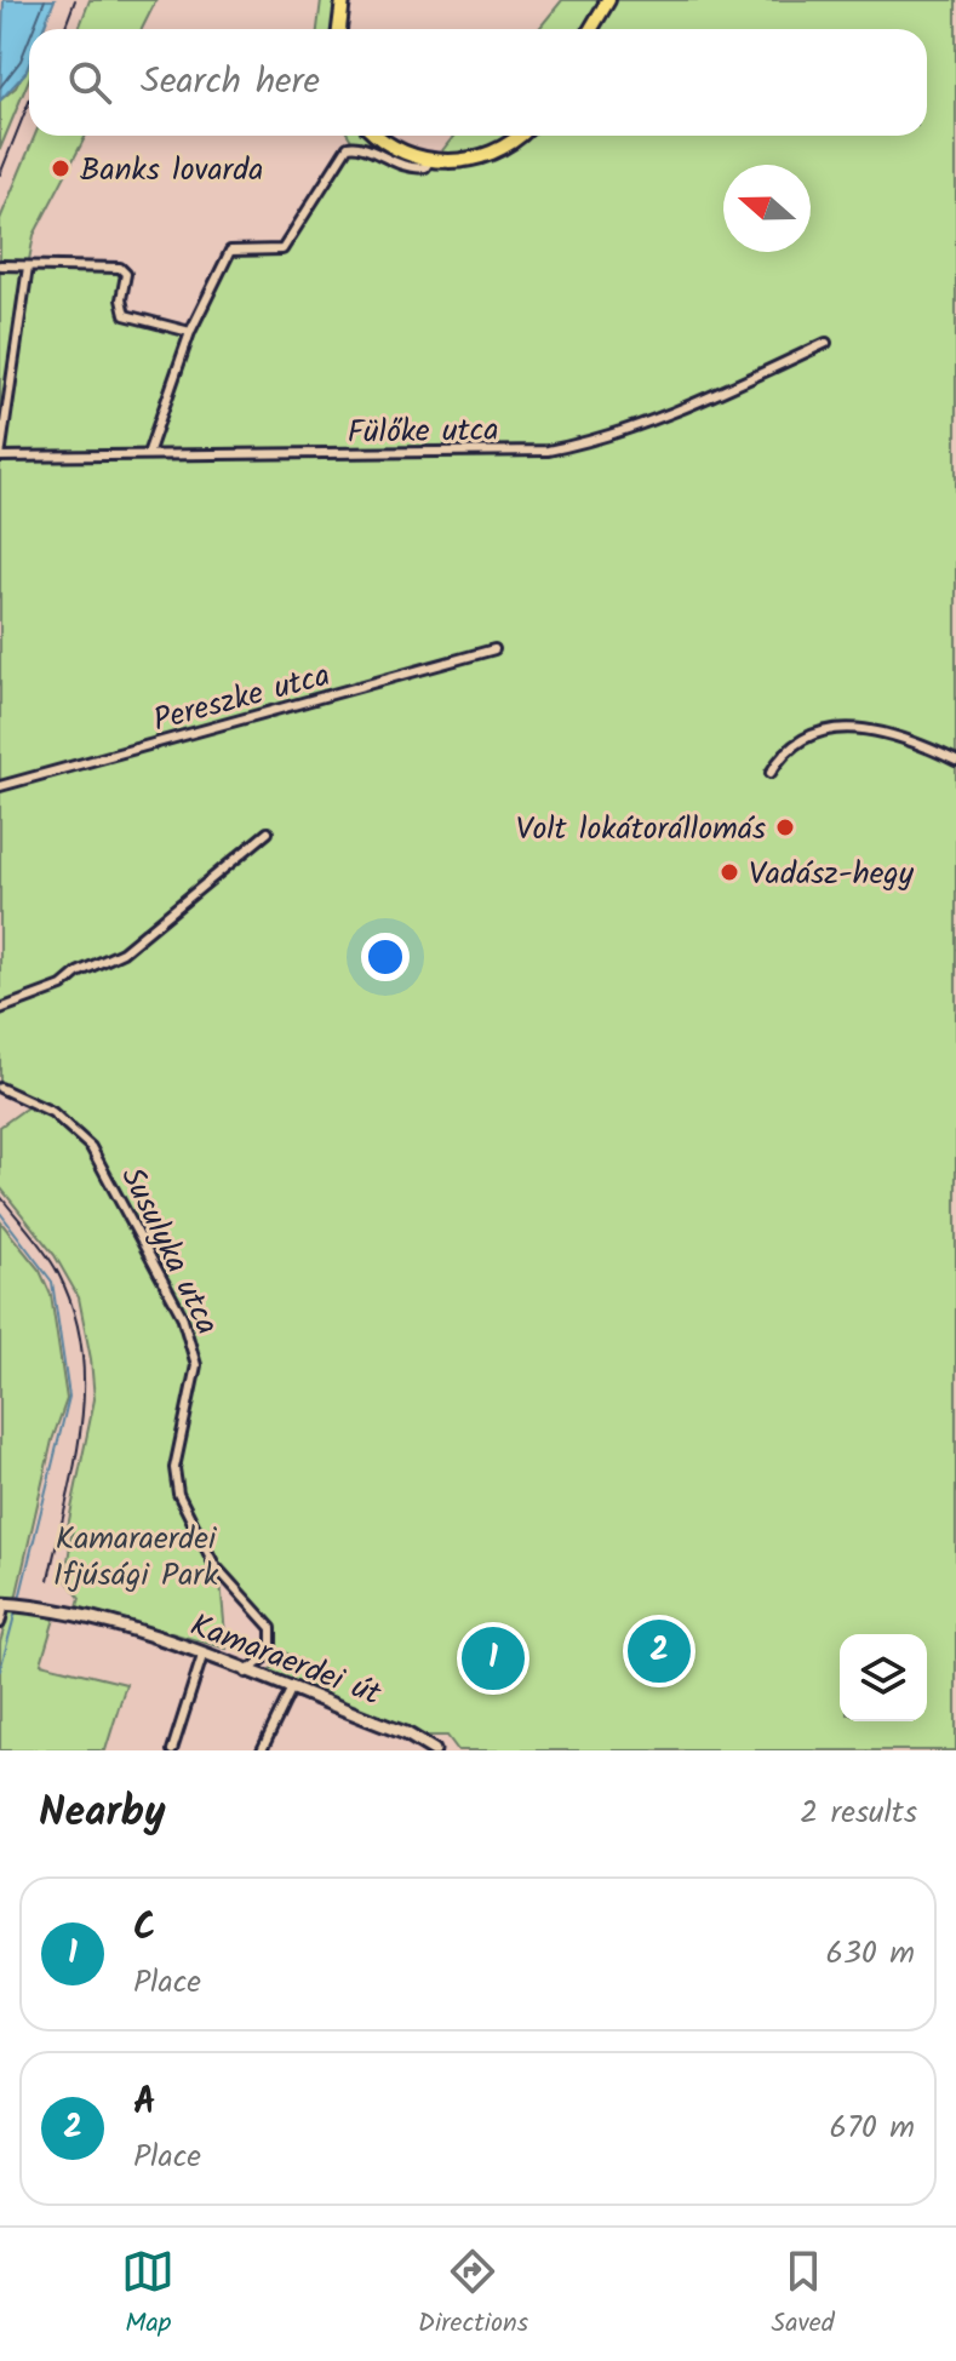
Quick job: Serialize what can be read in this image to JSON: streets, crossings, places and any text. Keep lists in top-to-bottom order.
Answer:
{
  "streets": {
    "street": [
      "Fülőke utca",
      "Pereszke utca",
      "Susulyka utca",
      "Kamaraerdei út"
    ]
  },
  "crossings": [
    ["Susulyka utca", "Kamaraerdei út"]
  ],
  "parks": ["Kamaraerdei Ifjúsági Park"],
  "places": ["Banks lovarda", "Volt lokátorállomás", "Vadász-hegy"],
  "north": "left",
  "page": {
    "search": "Search here",
    "pins": ["2", "1"],
    "heading": ["Nearby", "2 results"],
    "list": [
      {
        "mark": "1",
        "name": "C",
        "note": "Place",
        "value": "630 m"
      },
      {
        "mark": "2",
        "name": "A",
        "note": "Place",
        "value": "670 m"
      }
    ],
    "nav": ["Map", "Directions", "Saved"]
  }
}
